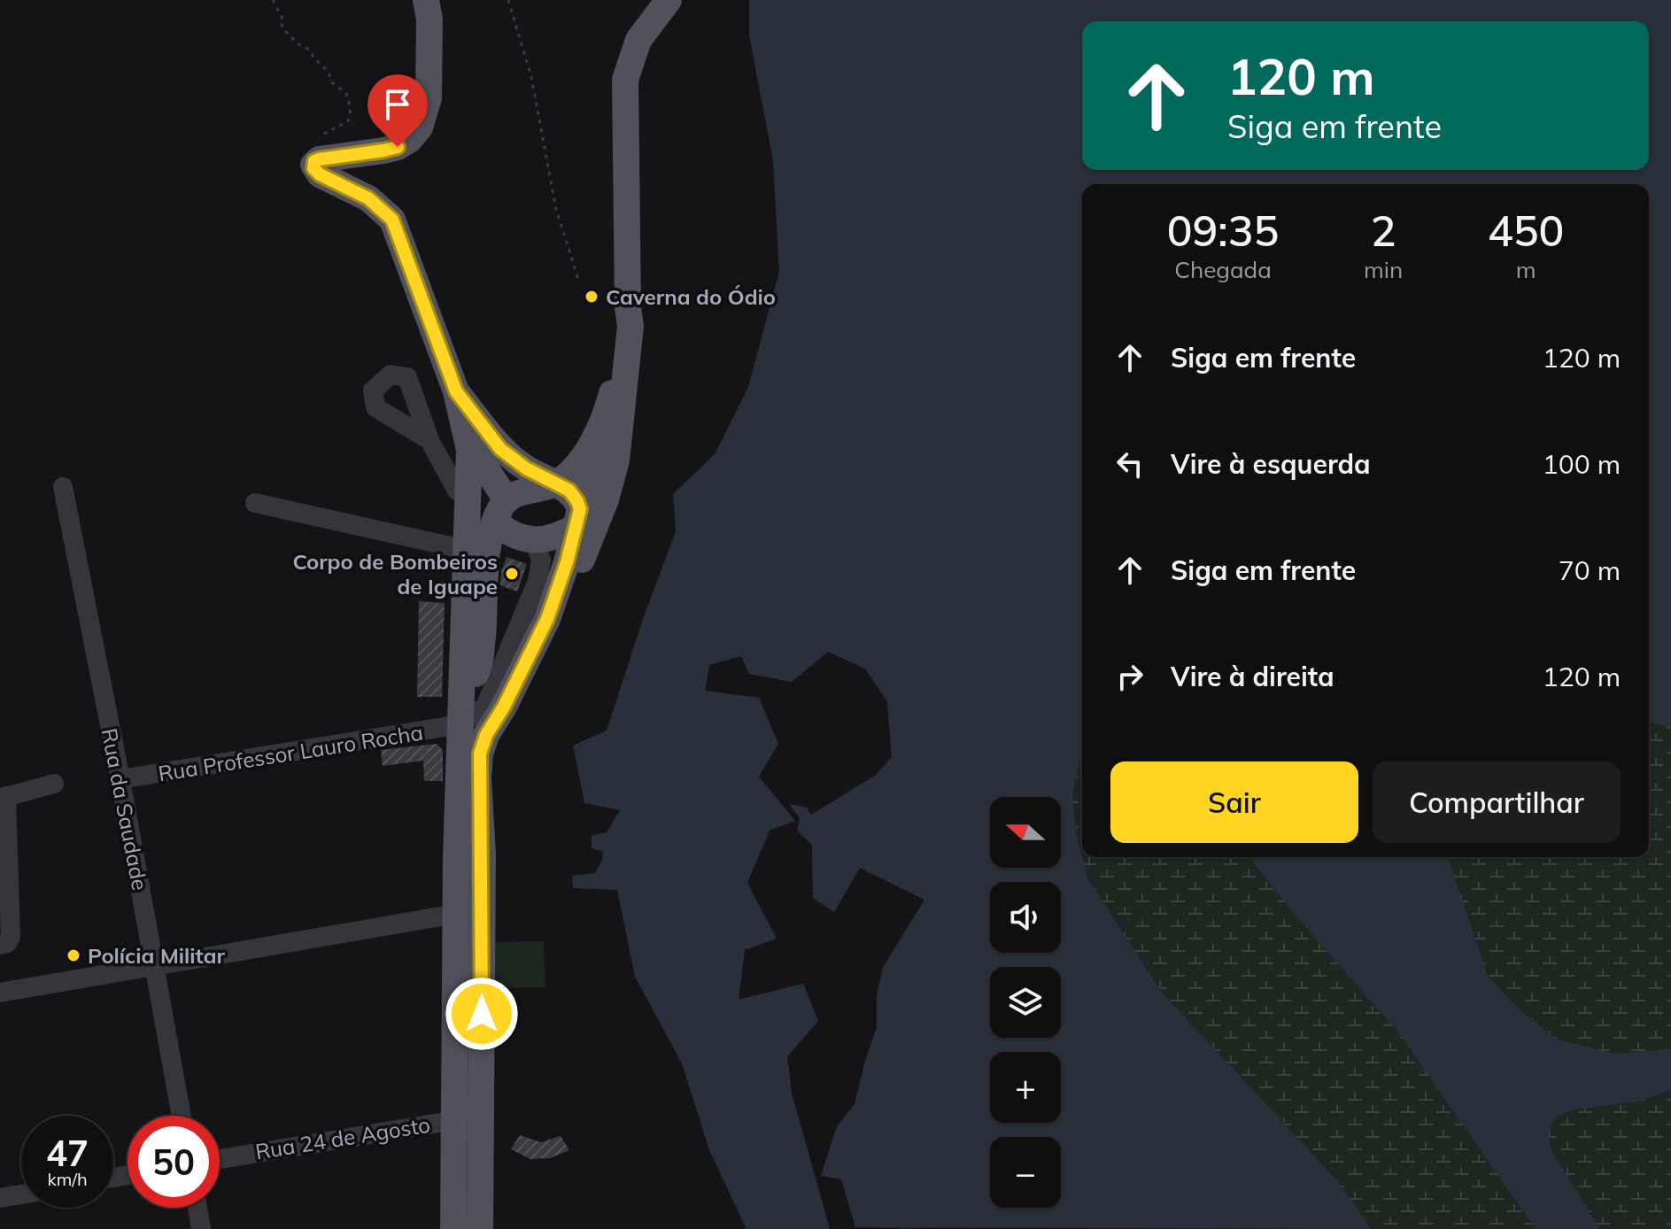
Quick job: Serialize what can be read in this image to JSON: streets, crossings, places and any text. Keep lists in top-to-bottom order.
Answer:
{
  "streets": {
    "street": ["Rua Professor Lauro Rocha", "Rua da Saudade", "Rua 24 de Agosto"]
  },
  "crossings": [
    ["Rua Professor Lauro Rocha", "Rua da Saudade"]
  ],
  "places": ["Caverna do Ódio", "Corpo de Bombeiros de Iguape", "Polícia Militar"],
  "north": "left",
  "page": {
    "turn": ["120 m", "Siga em frente"],
    "eta": [
      "09:35",
      "Chegada",
      "2",
      "min",
      "450",
      "m"
    ],
    "list": [
      {
        "name": "Siga em frente",
        "value": "120 m"
      },
      {
        "name": "Vire à esquerda",
        "value": "100 m"
      },
      {
        "name": "Siga em frente",
        "value": "70 m"
      },
      {
        "name": "Vire à direita",
        "value": "120 m"
      }
    ],
    "buttons": ["Sair", "Compartilhar"],
    "map_buttons": ["+", "−"],
    "speed": "47 km/h",
    "limit": "50"
  }
}
